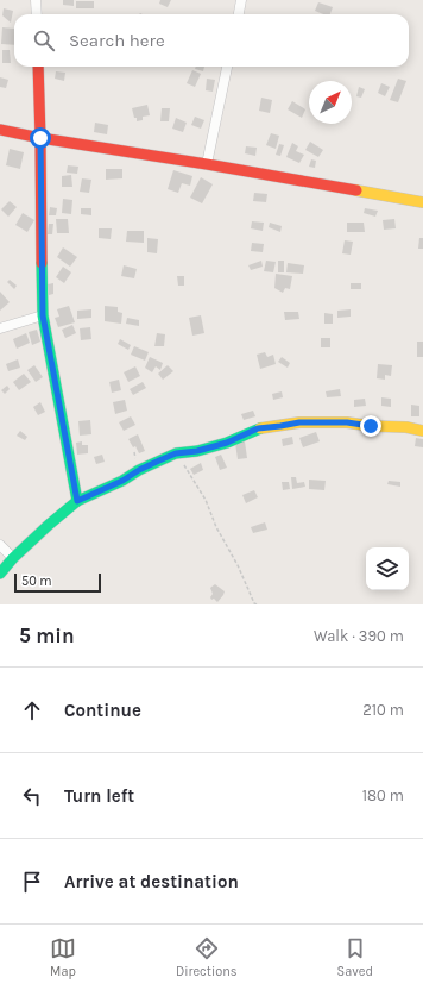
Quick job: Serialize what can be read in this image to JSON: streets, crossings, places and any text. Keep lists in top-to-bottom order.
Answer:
{
  "scale_bar": "50 m",
  "north": "top right",
  "page": {
    "search": "Search here",
    "scale": "50 m",
    "heading": ["5 min", "Walk · 390 m"],
    "list": [
      ["Continue", "210 m"],
      ["Turn left", "180 m"],
      "Arrive at destination"
    ],
    "nav": ["Map", "Directions", "Saved"]
  }
}
